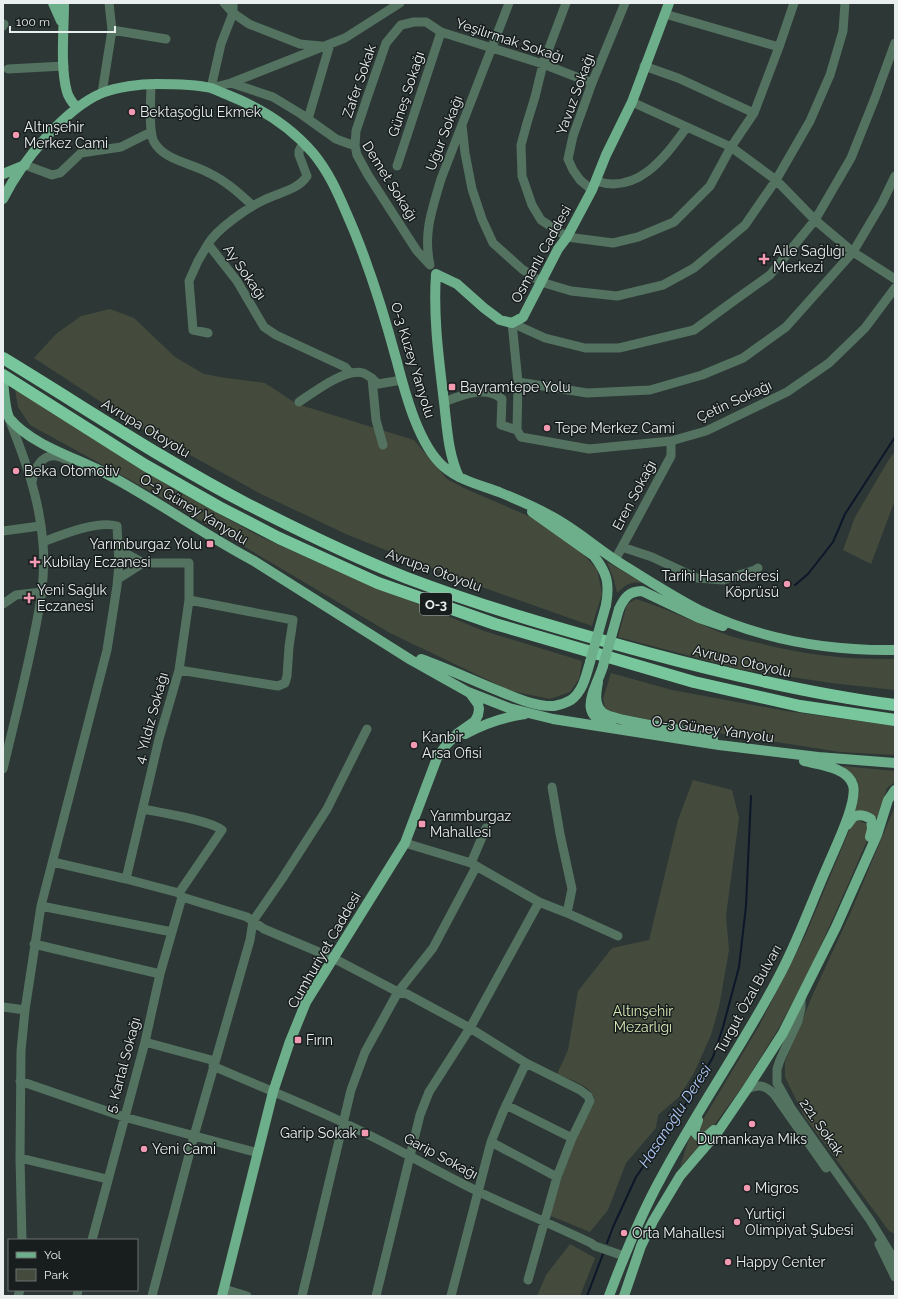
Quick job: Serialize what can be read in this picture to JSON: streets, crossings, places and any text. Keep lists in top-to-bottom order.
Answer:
{
  "streets": {
    "highway": ["Avrupa Otoyolu", "O-3"],
    "main road": [
      "Osmanlı Caddesi",
      "O-3 Kuzey Yanyolu",
      "O-3 Güney Yanyolu",
      "Cumhuriyet Caddesi",
      "Turgut Özal Bulvarı"
    ],
    "street": [
      "Yeşilırmak Sokağı",
      "Zafer Sokak",
      "Güneş Sokağı",
      "Yavuz Sokağı",
      "Uğur Sokağı",
      "Demet Sokağı",
      "Ay Sokağı",
      "Çetin Sokağı",
      "Eren Sokağı",
      "4. Yıldız Sokağı",
      "5. Kartal Sokağı",
      "221. Sokak",
      "Garip Sokağı"
    ]
  },
  "crossings": [
    ["Yeşilırmak Sokağı", "Zafer Sokak"],
    ["Yeşilırmak Sokağı", "Güneş Sokağı"],
    ["Yeşilırmak Sokağı", "Yavuz Sokağı"],
    ["Yeşilırmak Sokağı", "Uğur Sokağı"],
    ["Zafer Sokak", "Güneş Sokağı"],
    ["Zafer Sokak", "Demet Sokağı"],
    ["Yavuz Sokağı", "Osmanlı Caddesi"],
    ["Uğur Sokağı", "Demet Sokağı"],
    ["Uğur Sokağı", "Osmanlı Caddesi"],
    ["Ay Sokağı", "O-3 Kuzey Yanyolu"],
    ["O-3 Kuzey Yanyolu", "Eren Sokağı"],
    ["Çetin Sokağı", "Eren Sokağı"],
    ["O-3 Güney Yanyolu", "Cumhuriyet Caddesi"],
    ["O-3 Güney Yanyolu", "Turgut Özal Bulvarı"],
    ["4. Yıldız Sokağı", "5. Kartal Sokağı"],
    ["Cumhuriyet Caddesi", "Garip Sokağı"],
    ["Turgut Özal Bulvarı", "Garip Sokağı"],
    ["5. Kartal Sokağı", "Garip Sokağı"]
  ],
  "water": ["Hasanoğlu Deresi"],
  "parks": ["Altınşehir Mezarlığı"],
  "places": {
    "other": [
      "Bektaşoğlu Ekmek",
      "Altınşehir Merkez Cami",
      "Tepe Merkez Cami",
      "Beka Otomotiv",
      "Tarihi Hasanderesi Köprüsü",
      "Kanbir Arsa Ofisi",
      "Dumankaya Miks",
      "Yeni Cami",
      "Migros",
      "Yurtiçi Olimpiyat Şubesi",
      "Orta Mahallesi",
      "Happy Center"
    ],
    "health": ["Aile Sağlığı Merkezi", "Kubilay Eczanesi", "Yeni Sağlık Eczanesi"],
    "transit": [
      "Bayramtepe Yolu",
      "Yarımburgaz Yolu",
      "Yarımburgaz Mahallesi",
      "Fırın",
      "Garip Sokak"
    ]
  },
  "legend": ["Yol", "Park"],
  "scale_bar": "100 m"
}
